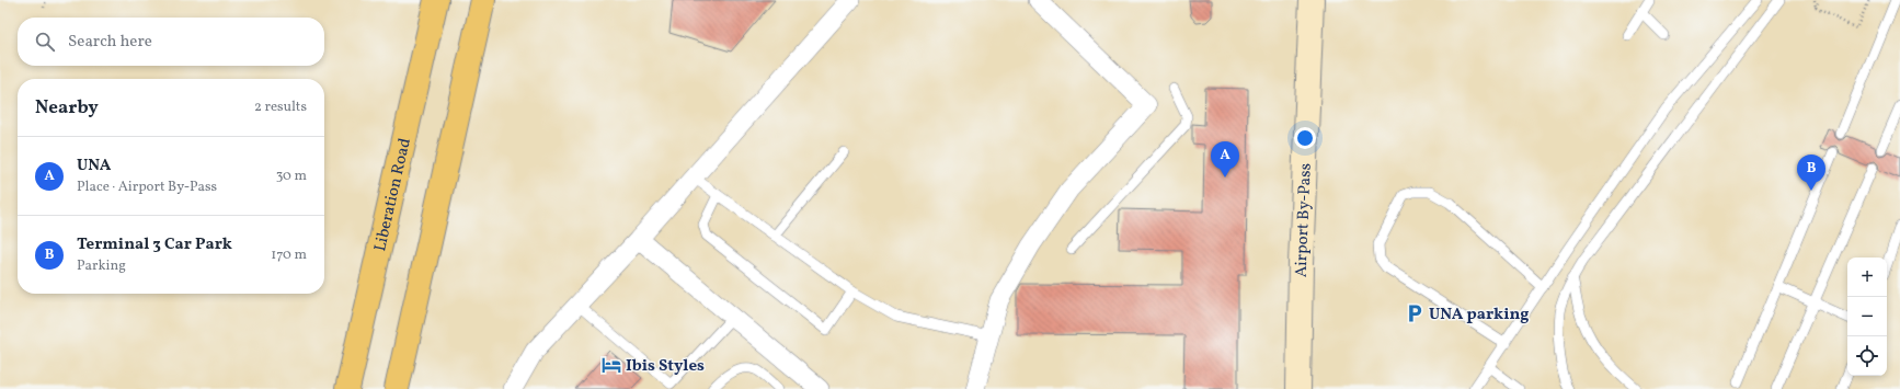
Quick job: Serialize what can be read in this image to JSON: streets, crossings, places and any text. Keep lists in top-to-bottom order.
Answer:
{
  "streets": {
    "highway": ["Liberation Road"],
    "main road": ["Airport By-Pass"]
  },
  "places": {
    "parking": ["UNA parking"],
    "hotel": ["Ibis Styles"]
  },
  "page": {
    "search": "Search here",
    "heading": ["Nearby", "2 results"],
    "list": [
      {
        "mark": "A",
        "name": "UNA",
        "note": "Place · Airport By-Pass",
        "value": "30 m"
      },
      {
        "mark": "B",
        "name": "Terminal 3 Car Park",
        "note": "Parking",
        "value": "170 m"
      }
    ],
    "pins": ["A", "B"],
    "map_buttons": ["+", "−"]
  }
}
